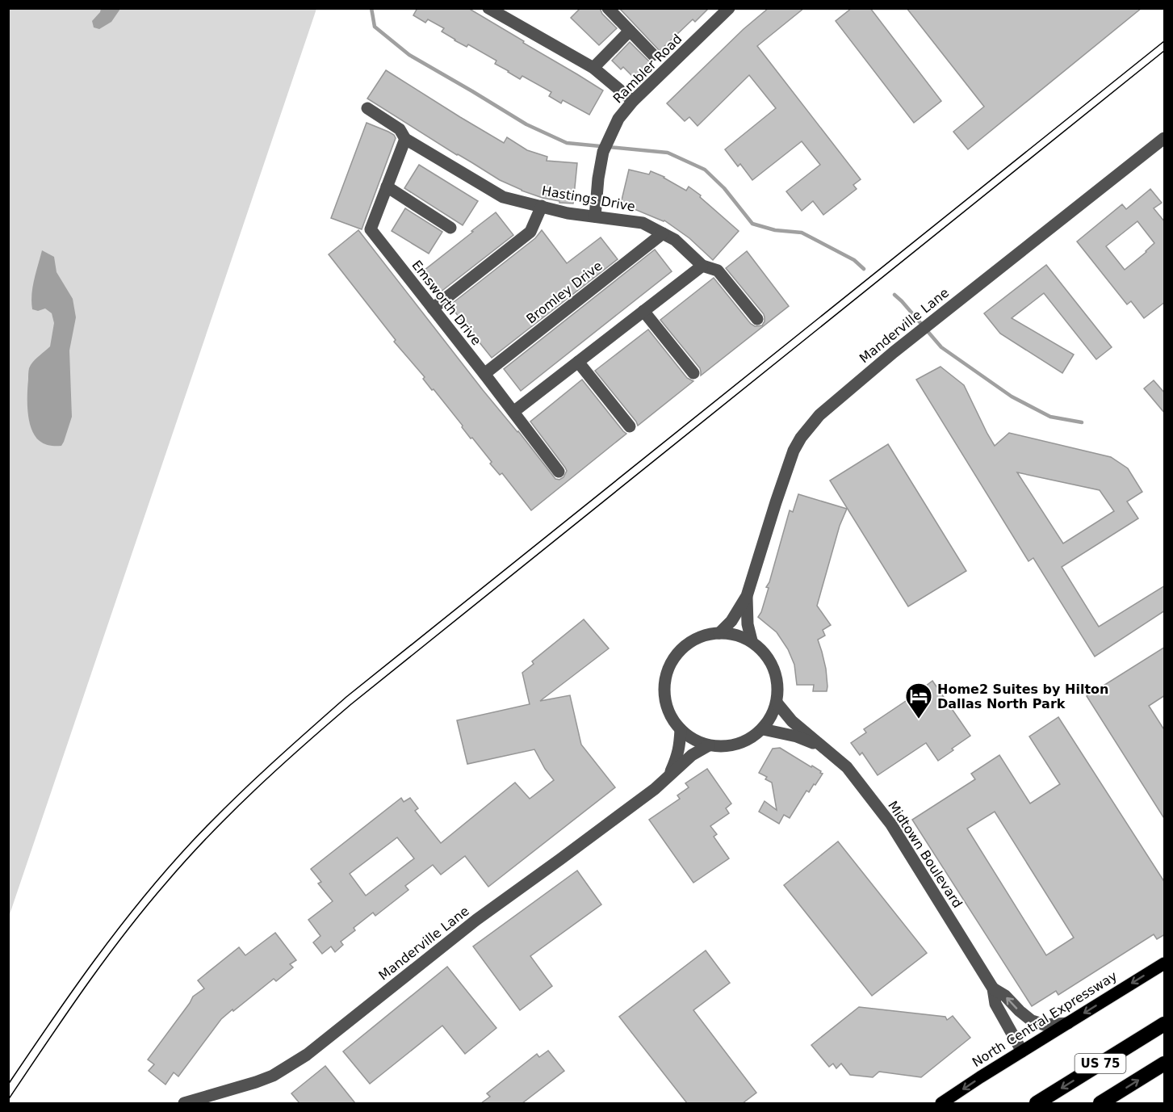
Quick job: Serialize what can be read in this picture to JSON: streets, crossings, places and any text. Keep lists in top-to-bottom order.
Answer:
{
  "streets": {
    "highway": ["US 75"],
    "main road": ["North Central Expressway"],
    "street": [
      "Rambler Road",
      "Hastings Drive",
      "Bromley Drive",
      "Emsworth Drive",
      "Manderville Lane",
      "Midtown Boulevard"
    ]
  },
  "crossings": [
    ["Rambler Road", "Hastings Drive"],
    ["Hastings Drive", "Bromley Drive"],
    ["Hastings Drive", "Emsworth Drive"],
    ["Bromley Drive", "Emsworth Drive"],
    ["Manderville Lane", "Midtown Boulevard"],
    ["Midtown Boulevard", "North Central Expressway"]
  ],
  "one_way": ["North Central Expressway"],
  "places": {
    "hotel": ["Home2 Suites by Hilton Dallas North Park"]
  }
}
